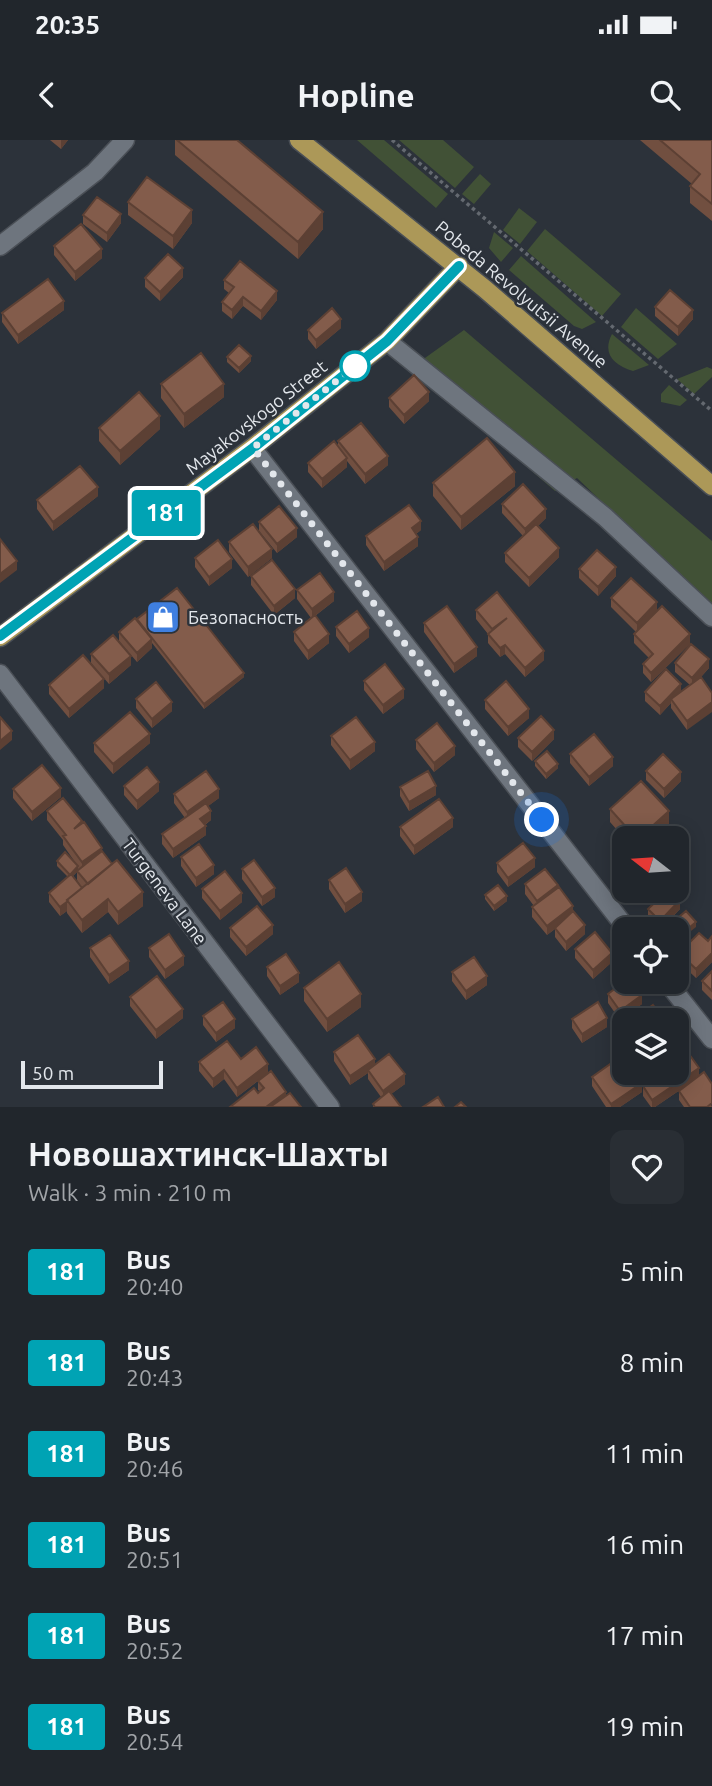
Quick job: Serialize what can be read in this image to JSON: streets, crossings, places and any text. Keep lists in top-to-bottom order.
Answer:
{
  "streets": {
    "main road": ["Pobeda Revolyutsii Avenue", "Mayakovskogo Street"],
    "street": ["Turgeneva Lane"]
  },
  "crossings": [
    ["Pobeda Revolyutsii Avenue", "Mayakovskogo Street"]
  ],
  "places": {
    "shop": ["Безопасность"]
  },
  "lines": ["bus line 181"],
  "scale_bar": "50 m",
  "north": "left",
  "page": {
    "status": "20:35",
    "header": "Hopline",
    "on_map": "181",
    "scale": "50 m",
    "heading": ["Новошахтинск-Шахты", "Walk · 3 min · 210 m"],
    "list": [
      {
        "mark": "181",
        "name": "Bus",
        "note": "20:40",
        "value": "5 min"
      },
      {
        "mark": "181",
        "name": "Bus",
        "note": "20:43",
        "value": "8 min"
      },
      {
        "mark": "181",
        "name": "Bus",
        "note": "20:46",
        "value": "11 min"
      },
      {
        "mark": "181",
        "name": "Bus",
        "note": "20:51",
        "value": "16 min"
      },
      {
        "mark": "181",
        "name": "Bus",
        "note": "20:52",
        "value": "17 min"
      },
      {
        "mark": "181",
        "name": "Bus",
        "note": "20:54",
        "value": "19 min"
      }
    ]
  }
}
